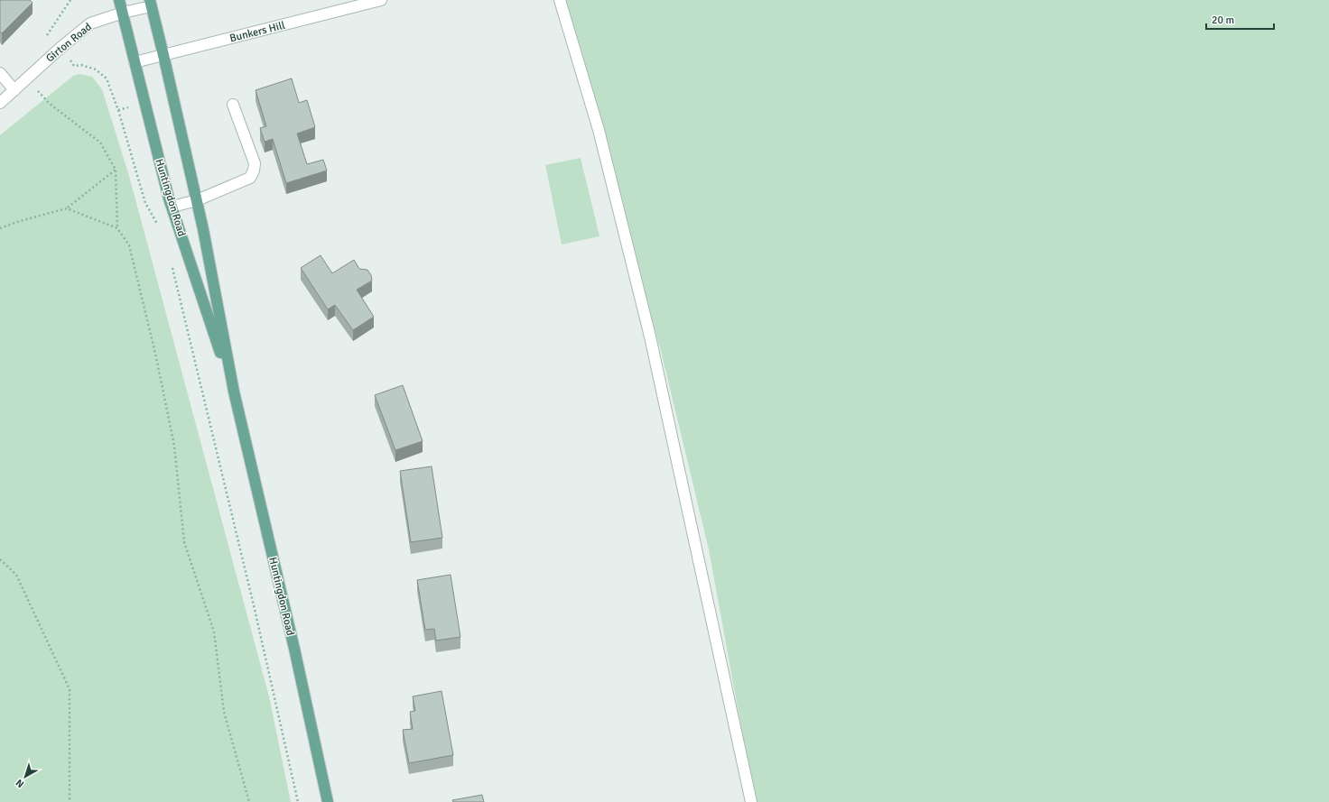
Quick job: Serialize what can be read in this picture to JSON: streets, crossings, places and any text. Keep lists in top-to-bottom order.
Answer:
{
  "streets": {
    "main road": ["Huntingdon Road"],
    "street": ["Bunkers Hill", "Girton Road"]
  },
  "crossings": [
    ["Bunkers Hill", "Huntingdon Road"],
    ["Girton Road", "Huntingdon Road"]
  ],
  "scale_bar": "20 m",
  "north": "bottom left"
}
